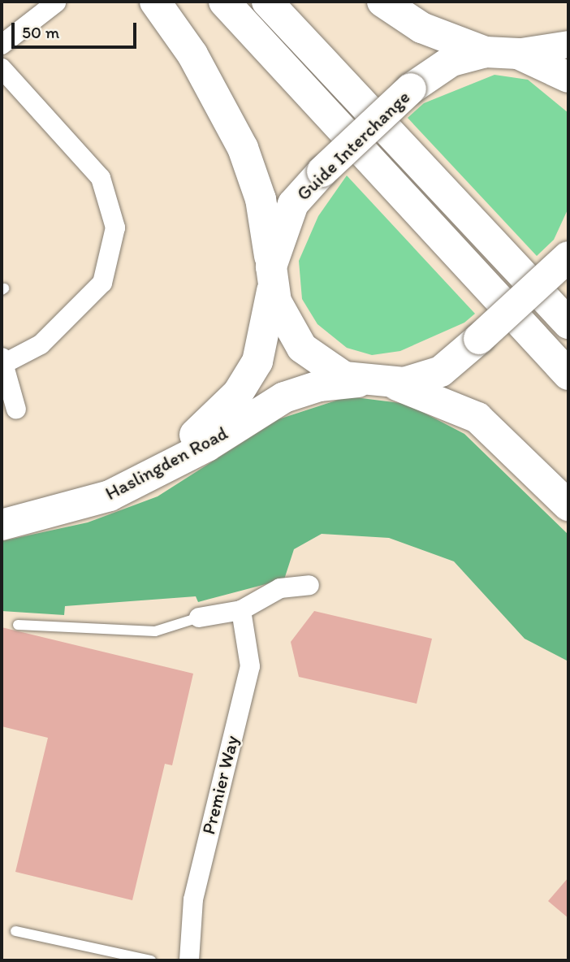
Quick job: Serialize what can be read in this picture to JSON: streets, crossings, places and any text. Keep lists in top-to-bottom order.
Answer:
{
  "streets": {
    "highway": ["Guide Interchange", "Haslingden Road"],
    "street": ["Premier Way"]
  },
  "crossings": [
    ["Guide Interchange", "Haslingden Road"]
  ],
  "scale_bar": "50 m"
}
